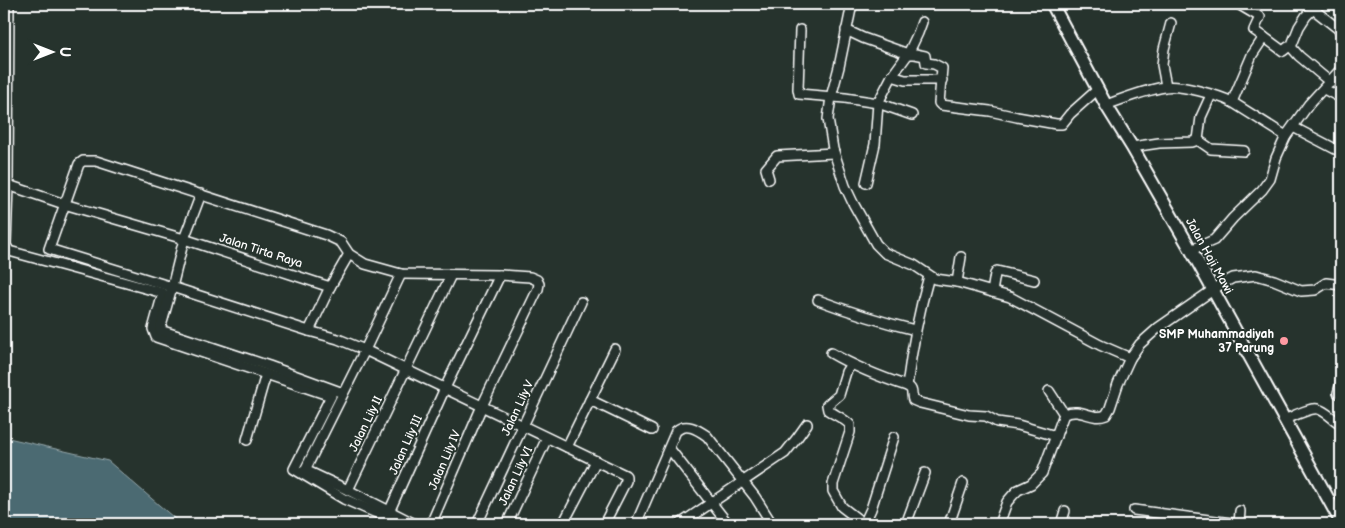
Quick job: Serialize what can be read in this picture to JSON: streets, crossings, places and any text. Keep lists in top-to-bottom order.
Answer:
{
  "streets": {
    "street": [
      "Jalan Tirta Raya",
      "Jalan Haji Mawi",
      "Jalan Lily V",
      "Jalan Lily II",
      "Jalan Lily III",
      "Jalan Lily IV",
      "Jalan Lily VI"
    ]
  },
  "crossings": [
    ["Jalan Lily III", "Jalan Lily IV"]
  ],
  "places": ["SMP Muhammadiyah 37 Parung"],
  "north": "right"
}
